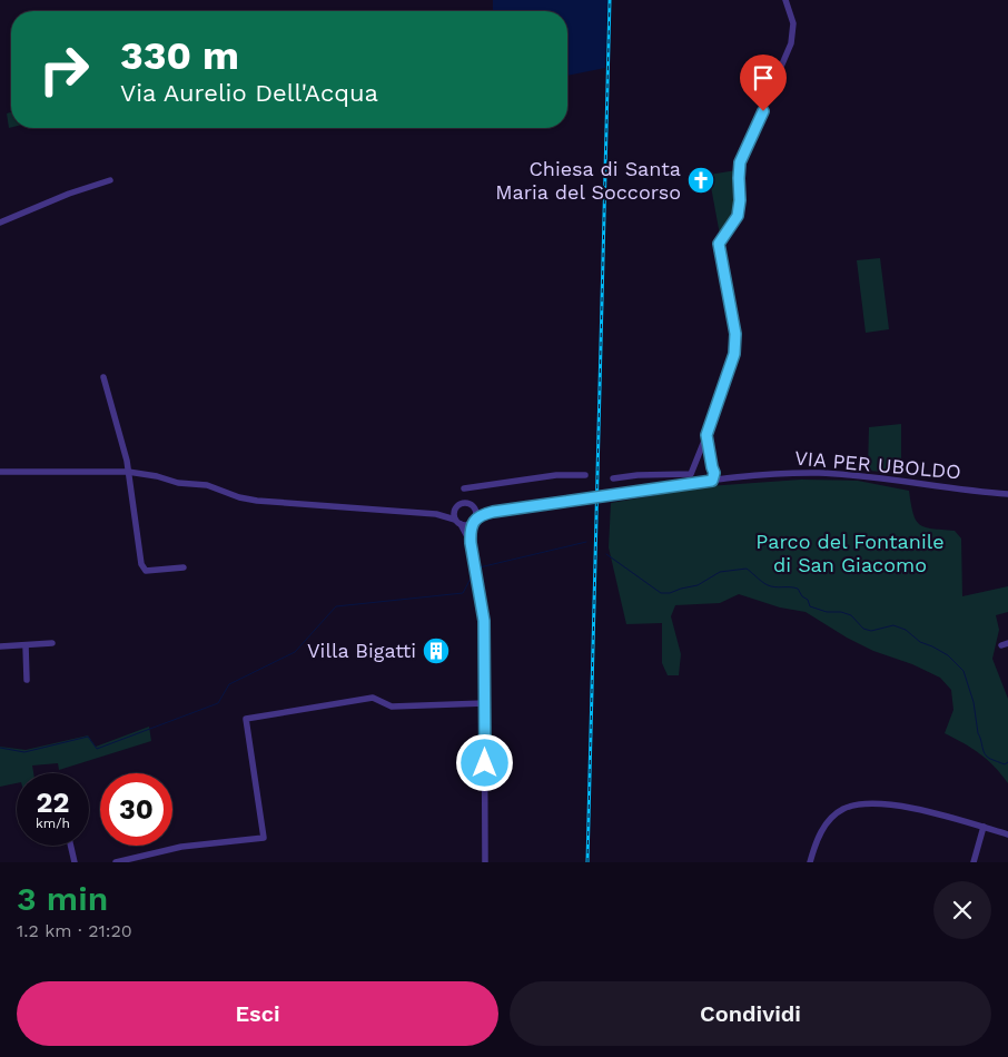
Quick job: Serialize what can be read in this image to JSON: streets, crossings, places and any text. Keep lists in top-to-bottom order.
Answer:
{
  "streets": {
    "street": ["VIA PER UBOLDO"]
  },
  "parks": ["Parco del Fontanile di San Giacomo"],
  "places": {
    "church": ["Chiesa di Santa Maria del Soccorso"],
    "building": ["Villa Bigatti"]
  },
  "page": {
    "turn": ["330 m", "Via Aurelio Dell'Acqua"],
    "speed": "22 km/h",
    "limit": "30",
    "heading": ["3 min", "1.2 km · 21:20"],
    "buttons": ["Esci", "Condividi"]
  }
}
